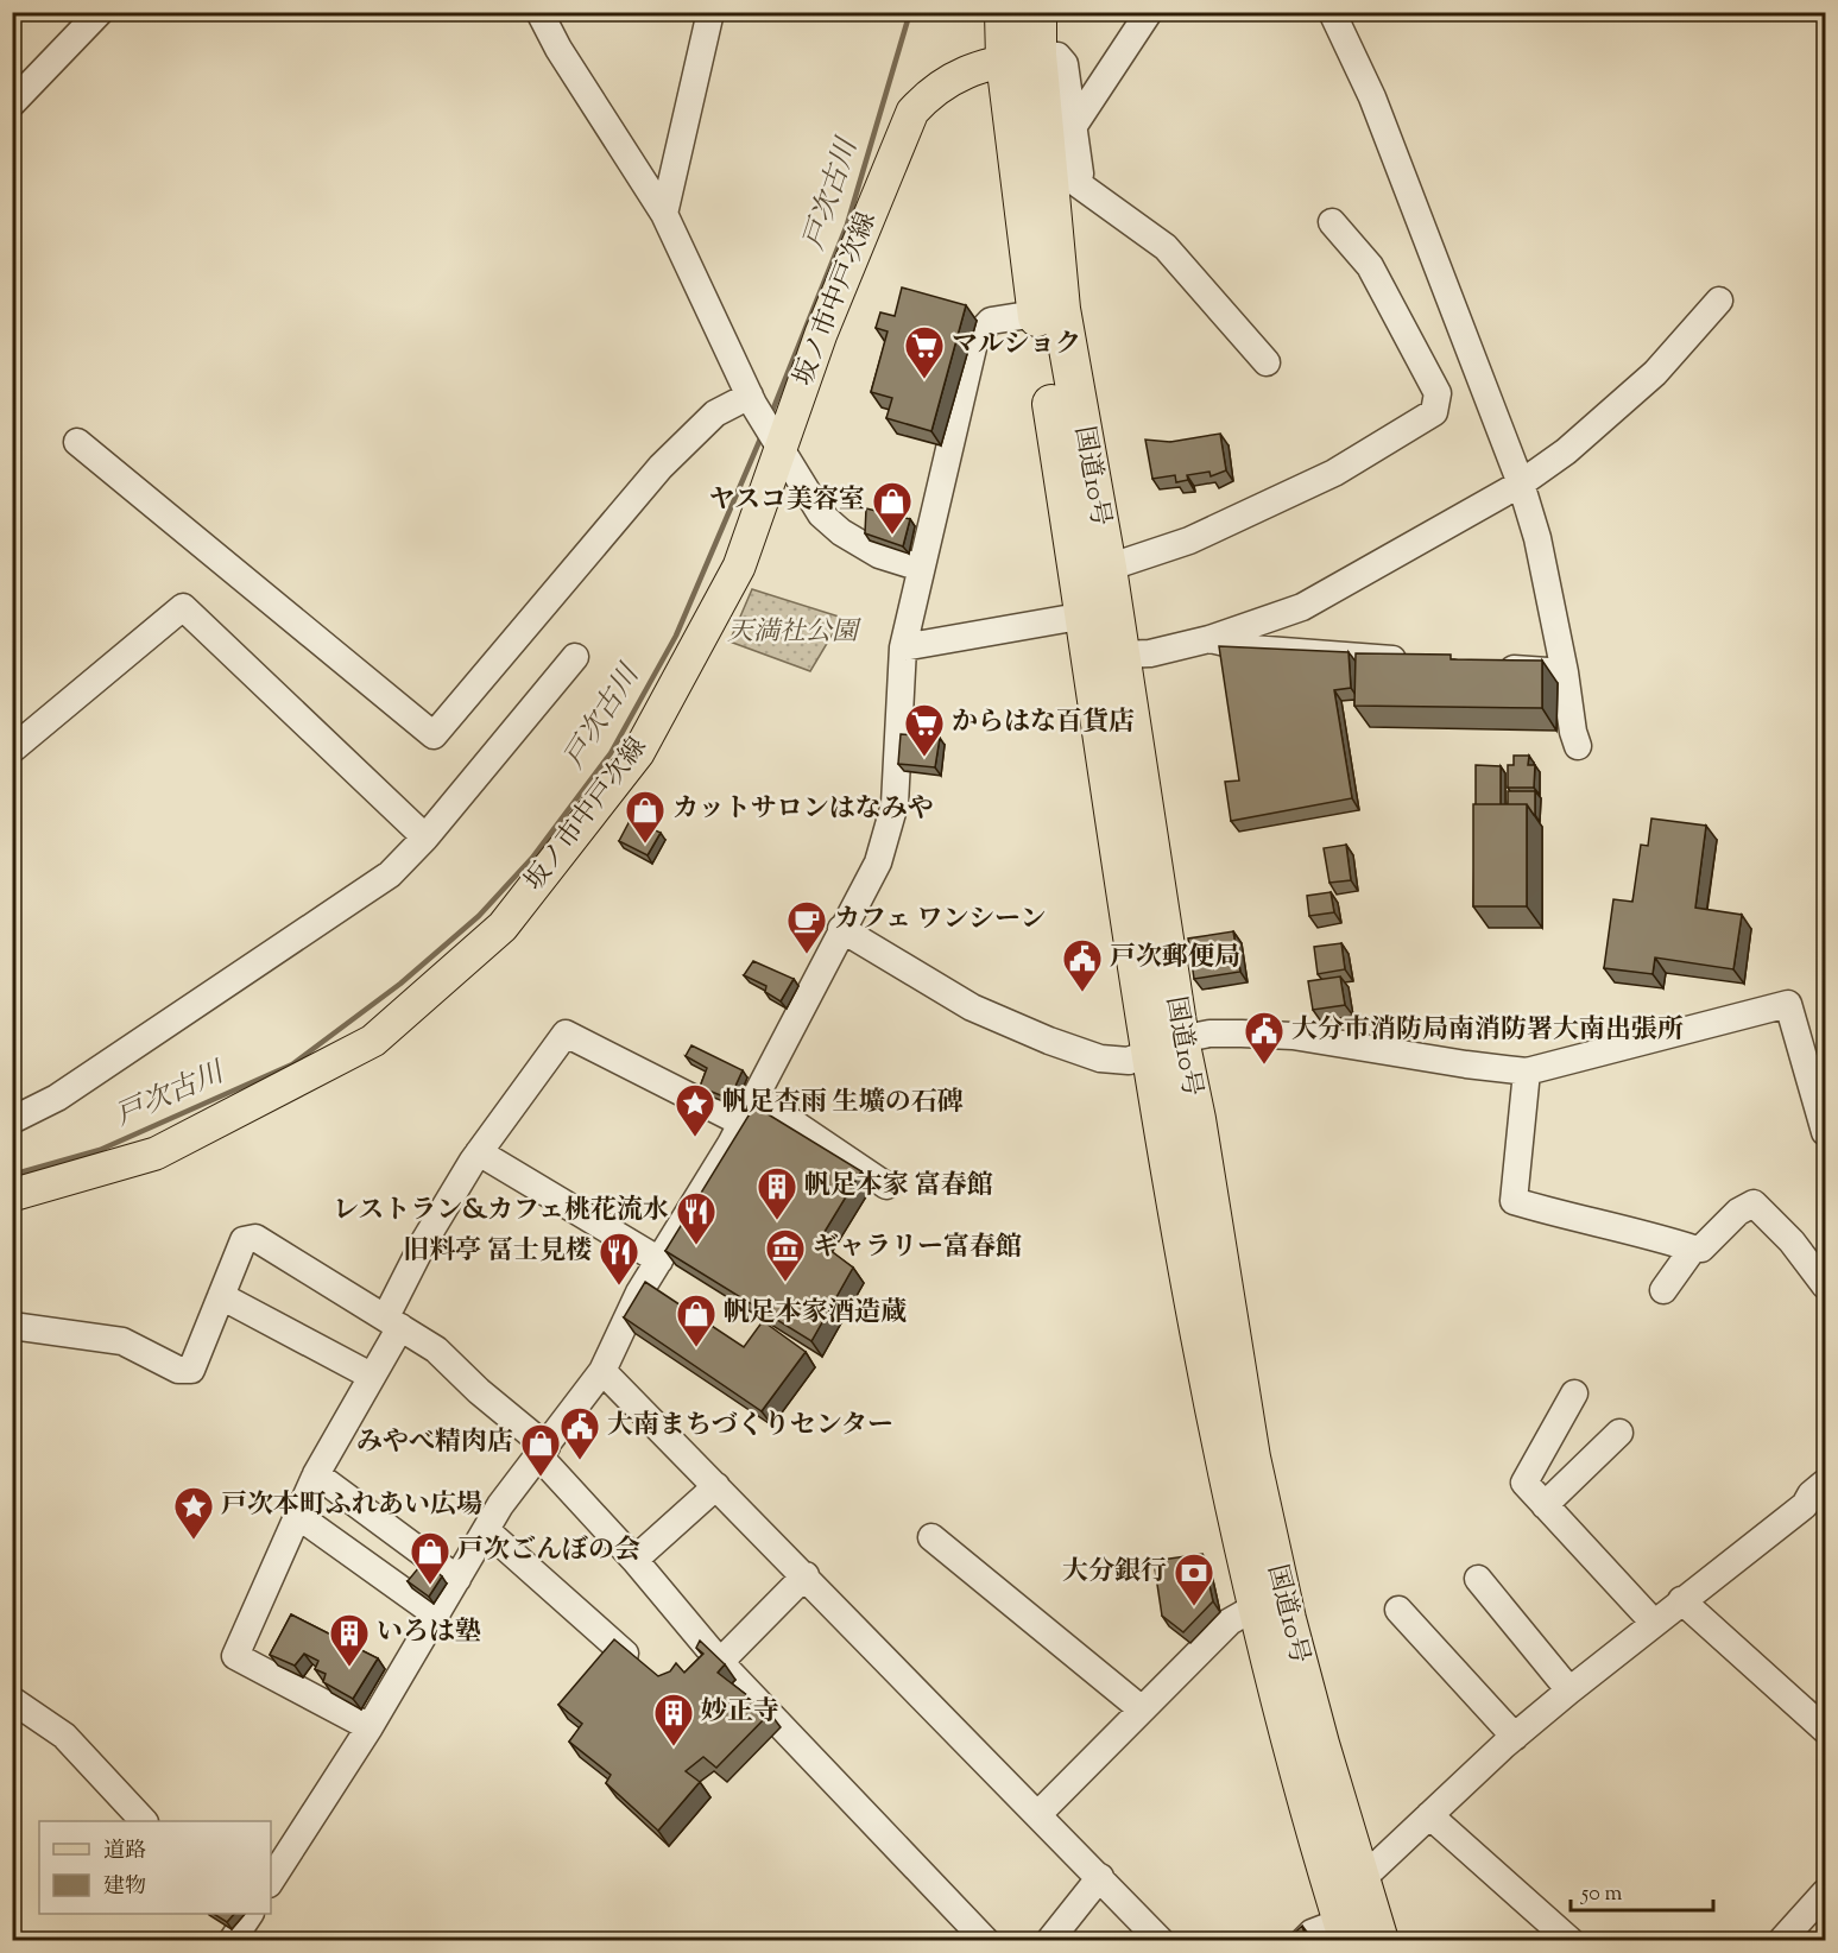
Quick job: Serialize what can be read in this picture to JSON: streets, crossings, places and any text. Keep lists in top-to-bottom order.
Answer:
{
  "streets": {
    "highway": ["国道10号"],
    "main road": ["坂ノ市中戸次線"]
  },
  "crossings": [
    ["坂ノ市中戸次線", "国道10号"]
  ],
  "water": ["戸次古川"],
  "parks": ["天満社公園"],
  "places": {
    "supermarket": ["マルショク", "からはな百貨店"],
    "shop": [
      "ヤスコ美容室",
      "カットサロンはなみや",
      "帆足本家酒造蔵",
      "みやべ精肉店",
      "戸次ごんぼの会"
    ],
    "cafe": ["カフェ ワンシーン"],
    "public building": ["戸次郵便局", "大分市消防局南消防署大南出張所", "大南まちづくりセンター"],
    "place": ["帆足杏雨 生壙の石碑", "戸次本町ふれあい広場"],
    "building": ["帆足本家 富春館", "いろは塾", "妙正寺"],
    "restaurant": ["レストラン&カフェ桃花流水", "旧料亭 冨士見楼"],
    "museum": ["ギャラリー富春館"],
    "bank": ["大分銀行"]
  },
  "legend": ["道路", "建物"],
  "scale_bar": "50 m"
}
